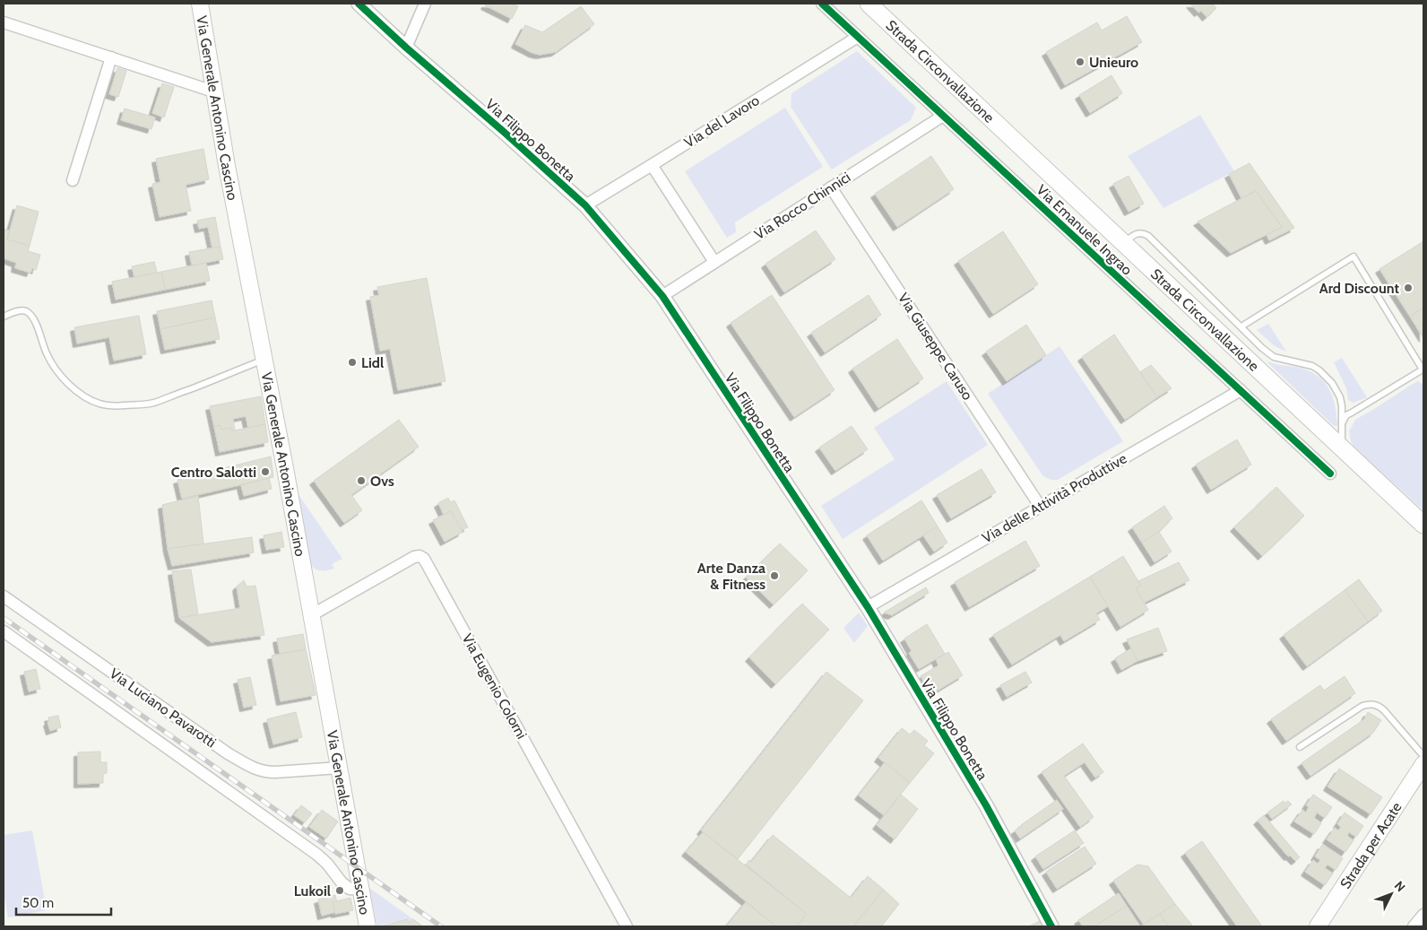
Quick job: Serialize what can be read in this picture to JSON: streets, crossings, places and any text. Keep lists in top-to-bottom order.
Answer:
{
  "streets": {
    "main road": ["Strada Circonvallazione", "Via Generale Antonino Cascino", "Strada per Acate"],
    "street": [
      "Via del Lavoro",
      "Via Filippo Bonetta",
      "Via Rocco Chinnici",
      "Via Emanuele Ingrao",
      "Via Giuseppe Caruso",
      "Via delle Attività Produttive",
      "Via Eugenio Colorni",
      "Via Luciano Pavarotti"
    ]
  },
  "crossings": [
    ["Via Generale Antonino Cascino", "Via Eugenio Colorni"],
    ["Via Generale Antonino Cascino", "Via Luciano Pavarotti"],
    ["Via del Lavoro", "Via Filippo Bonetta"],
    ["Via del Lavoro", "Via Emanuele Ingrao"],
    ["Via Filippo Bonetta", "Via Rocco Chinnici"],
    ["Via Filippo Bonetta", "Via delle Attività Produttive"],
    ["Via Rocco Chinnici", "Via Emanuele Ingrao"],
    ["Via Rocco Chinnici", "Via Giuseppe Caruso"],
    ["Via Emanuele Ingrao", "Via delle Attività Produttive"],
    ["Via Giuseppe Caruso", "Via delle Attività Produttive"]
  ],
  "places": [
    "Unieuro",
    "Ard Discount",
    "Lidl",
    "Centro Salotti",
    "Ovs",
    "Arte Danza & Fitness",
    "Lukoil"
  ],
  "scale_bar": "50 m",
  "north": "top right"
}
